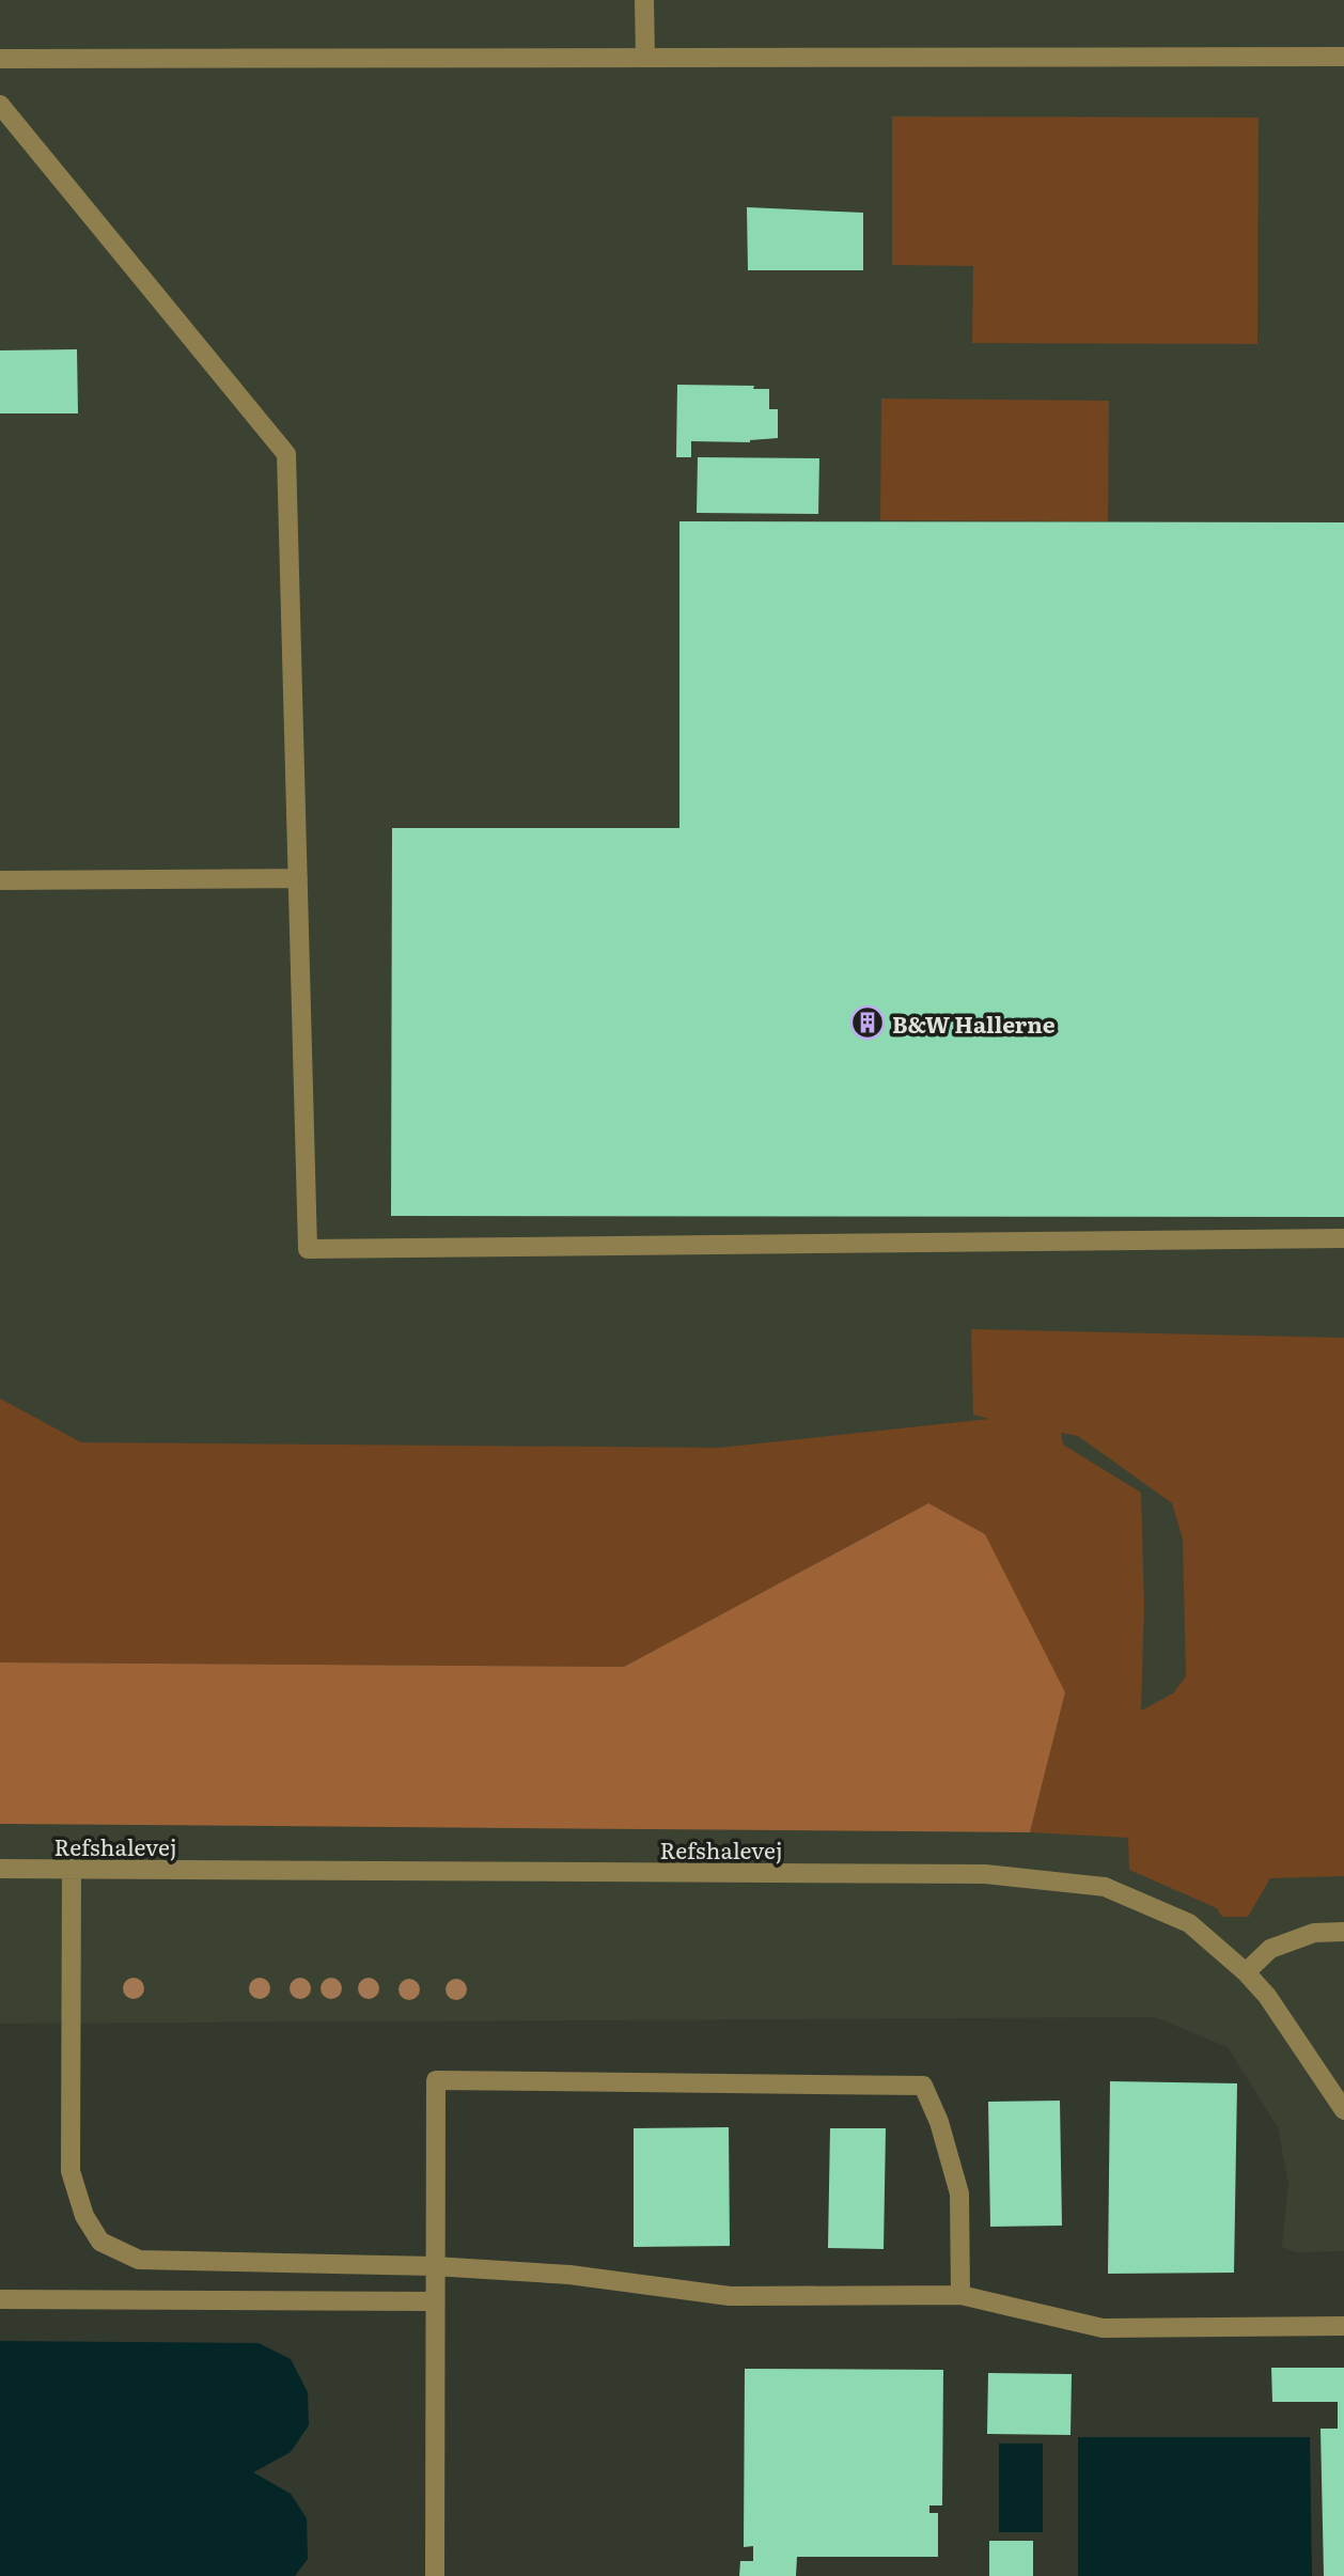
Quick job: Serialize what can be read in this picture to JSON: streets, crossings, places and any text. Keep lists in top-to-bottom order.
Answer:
{
  "streets": {
    "street": ["Refshalevej"]
  },
  "places": {
    "building": ["B&W Hallerne"]
  }
}
